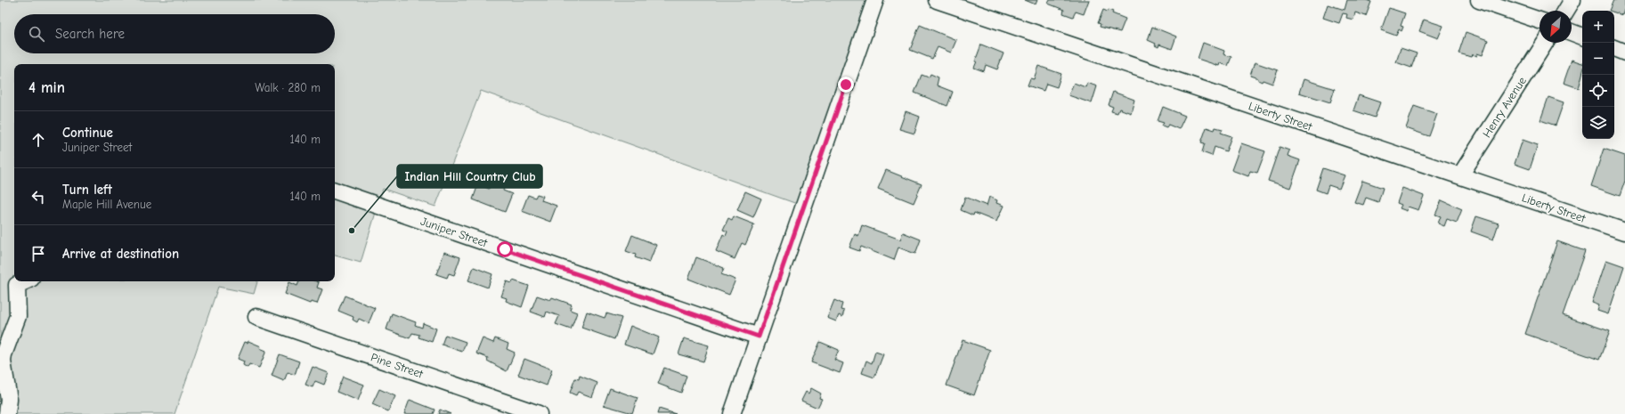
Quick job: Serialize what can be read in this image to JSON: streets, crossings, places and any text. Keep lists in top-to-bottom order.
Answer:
{
  "streets": {
    "street": [
      "Henry Avenue",
      "Liberty Street",
      "Juniper Street",
      "Pine Street"
    ]
  },
  "crossings": [
    ["Henry Avenue", "Liberty Street"]
  ],
  "places": ["Indian Hill Country Club"],
  "north": "bottom left",
  "page": {
    "map_buttons": ["+", "−"],
    "search": "Search here",
    "heading": ["4 min", "Walk · 280 m"],
    "list": [
      ["Continue", "Juniper Street", "140 m"],
      ["Turn left", "Maple Hill Avenue", "140 m"],
      "Arrive at destination"
    ]
  }
}
